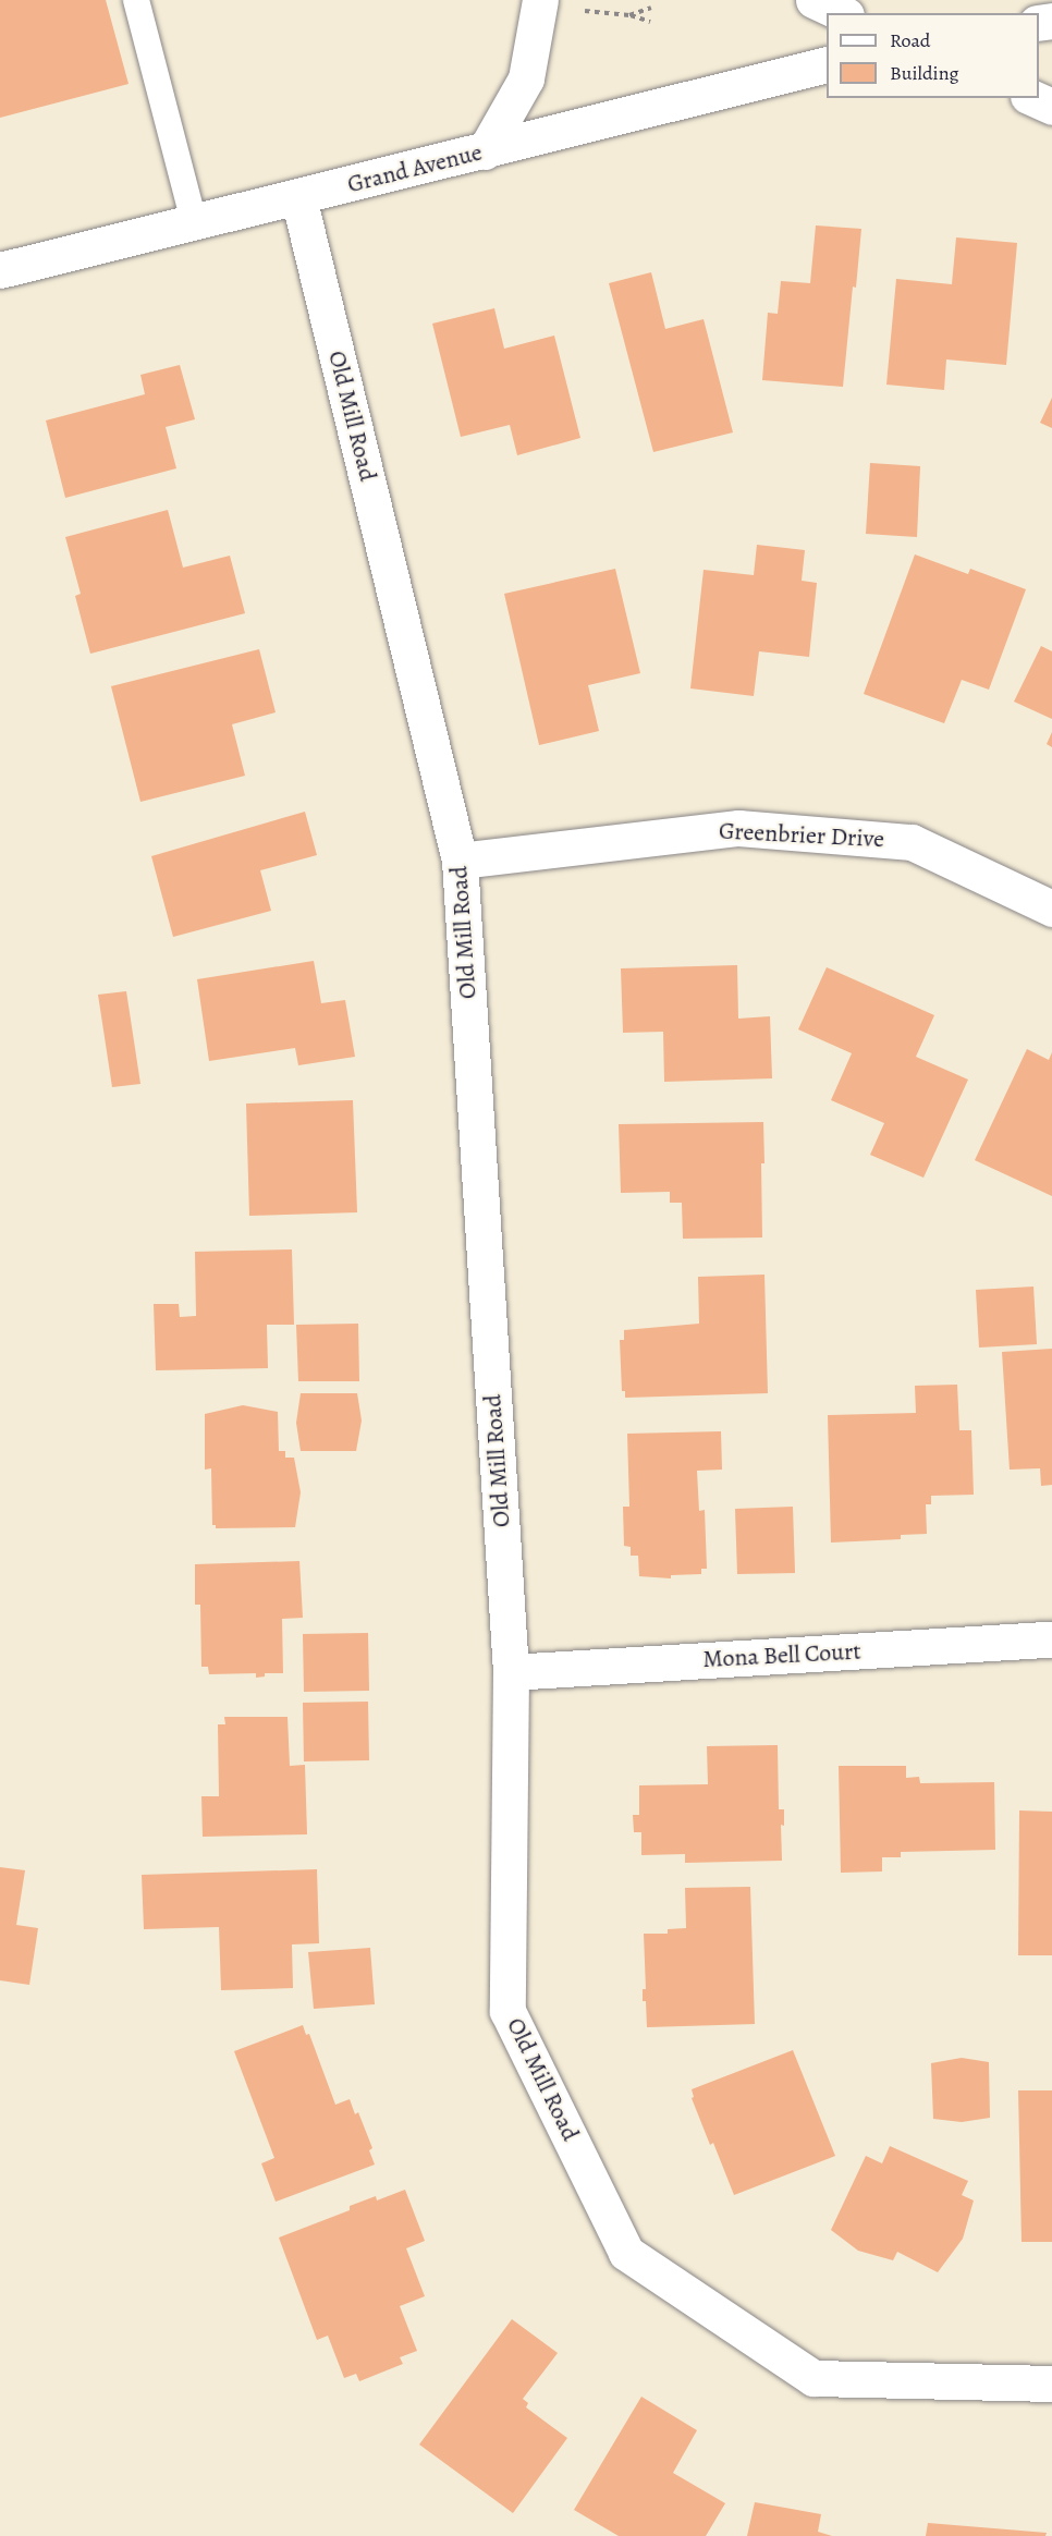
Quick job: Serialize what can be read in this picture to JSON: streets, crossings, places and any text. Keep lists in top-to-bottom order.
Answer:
{
  "streets": {
    "street": [
      "Grand Avenue",
      "Old Mill Road",
      "Greenbrier Drive",
      "Mona Bell Court"
    ]
  },
  "crossings": [
    ["Grand Avenue", "Old Mill Road"],
    ["Old Mill Road", "Greenbrier Drive"],
    ["Old Mill Road", "Mona Bell Court"]
  ],
  "legend": ["Road", "Building"]
}
